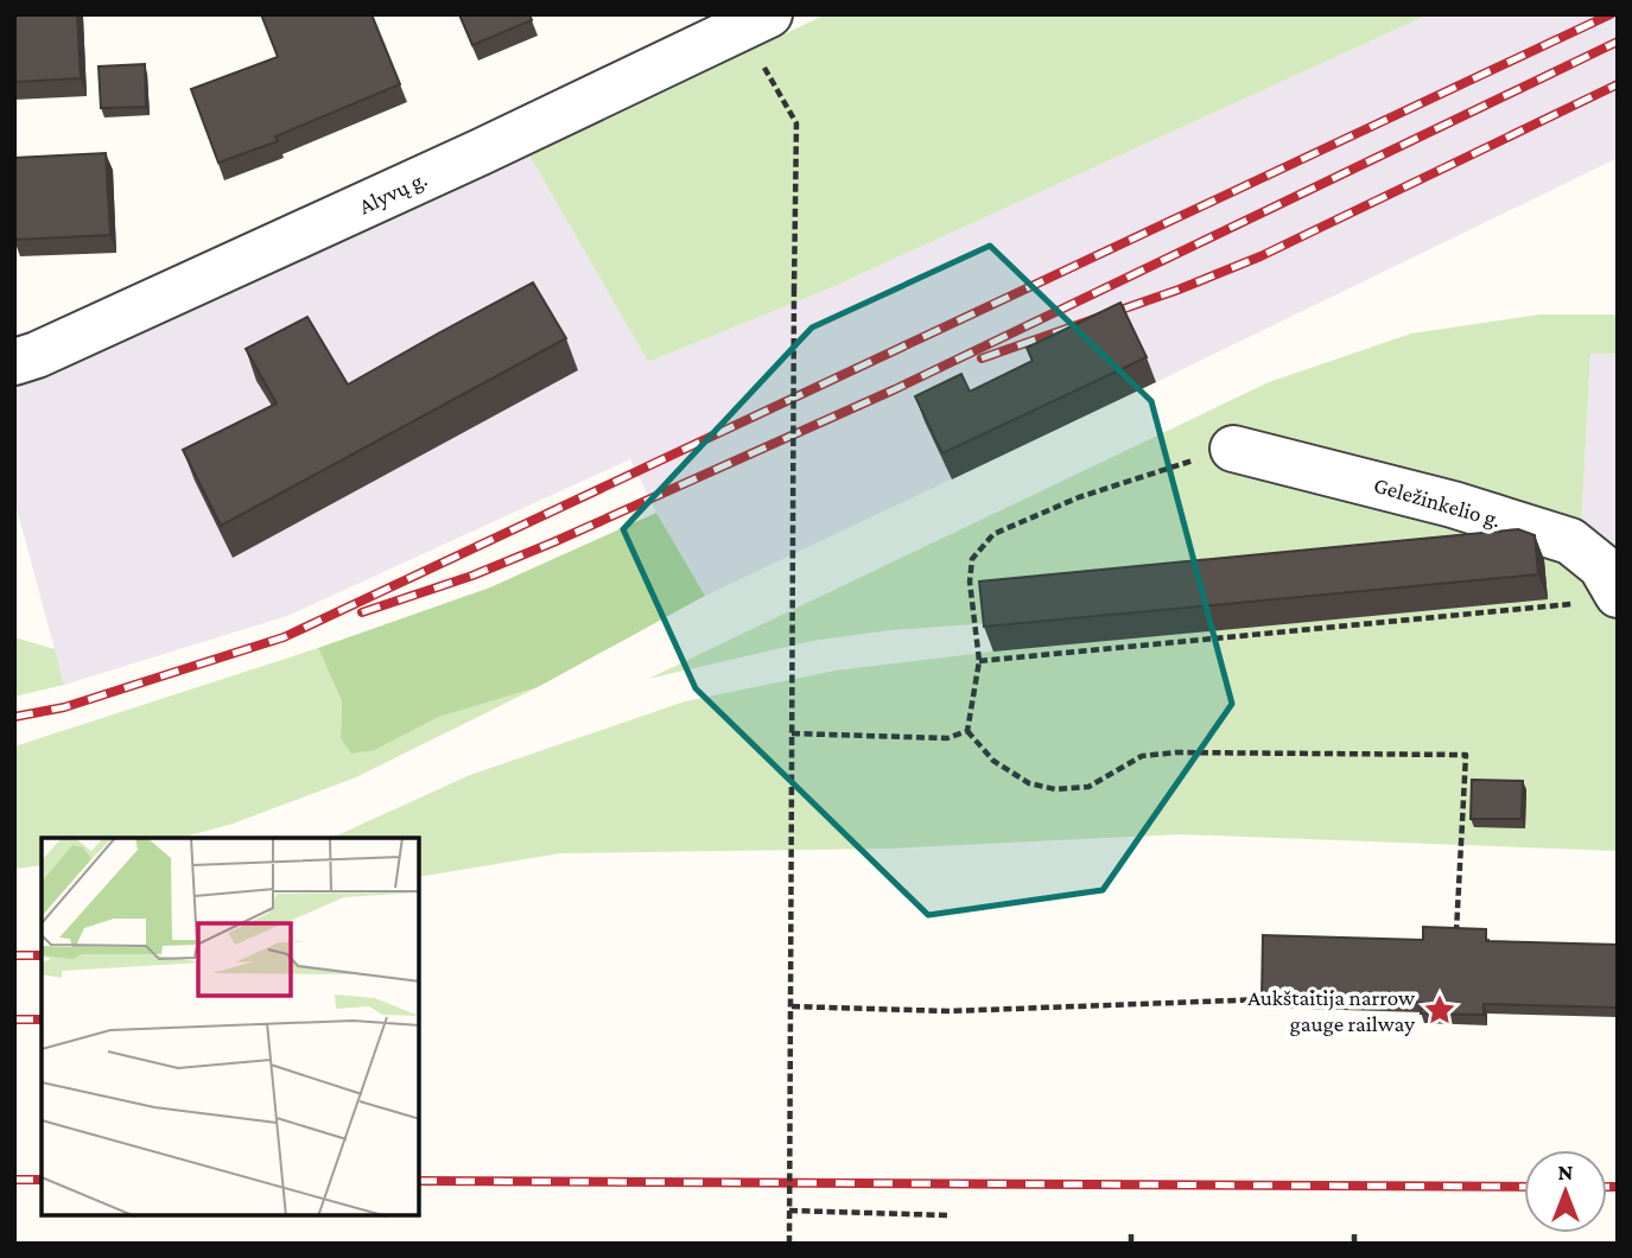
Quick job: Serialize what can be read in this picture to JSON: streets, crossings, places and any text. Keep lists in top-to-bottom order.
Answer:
{
  "streets": {
    "street": ["Alyvų g.", "Geležinkelio g."]
  },
  "places": {
    "place": ["Aukštaitija narrow gauge railway"]
  },
  "north": "top"
}
